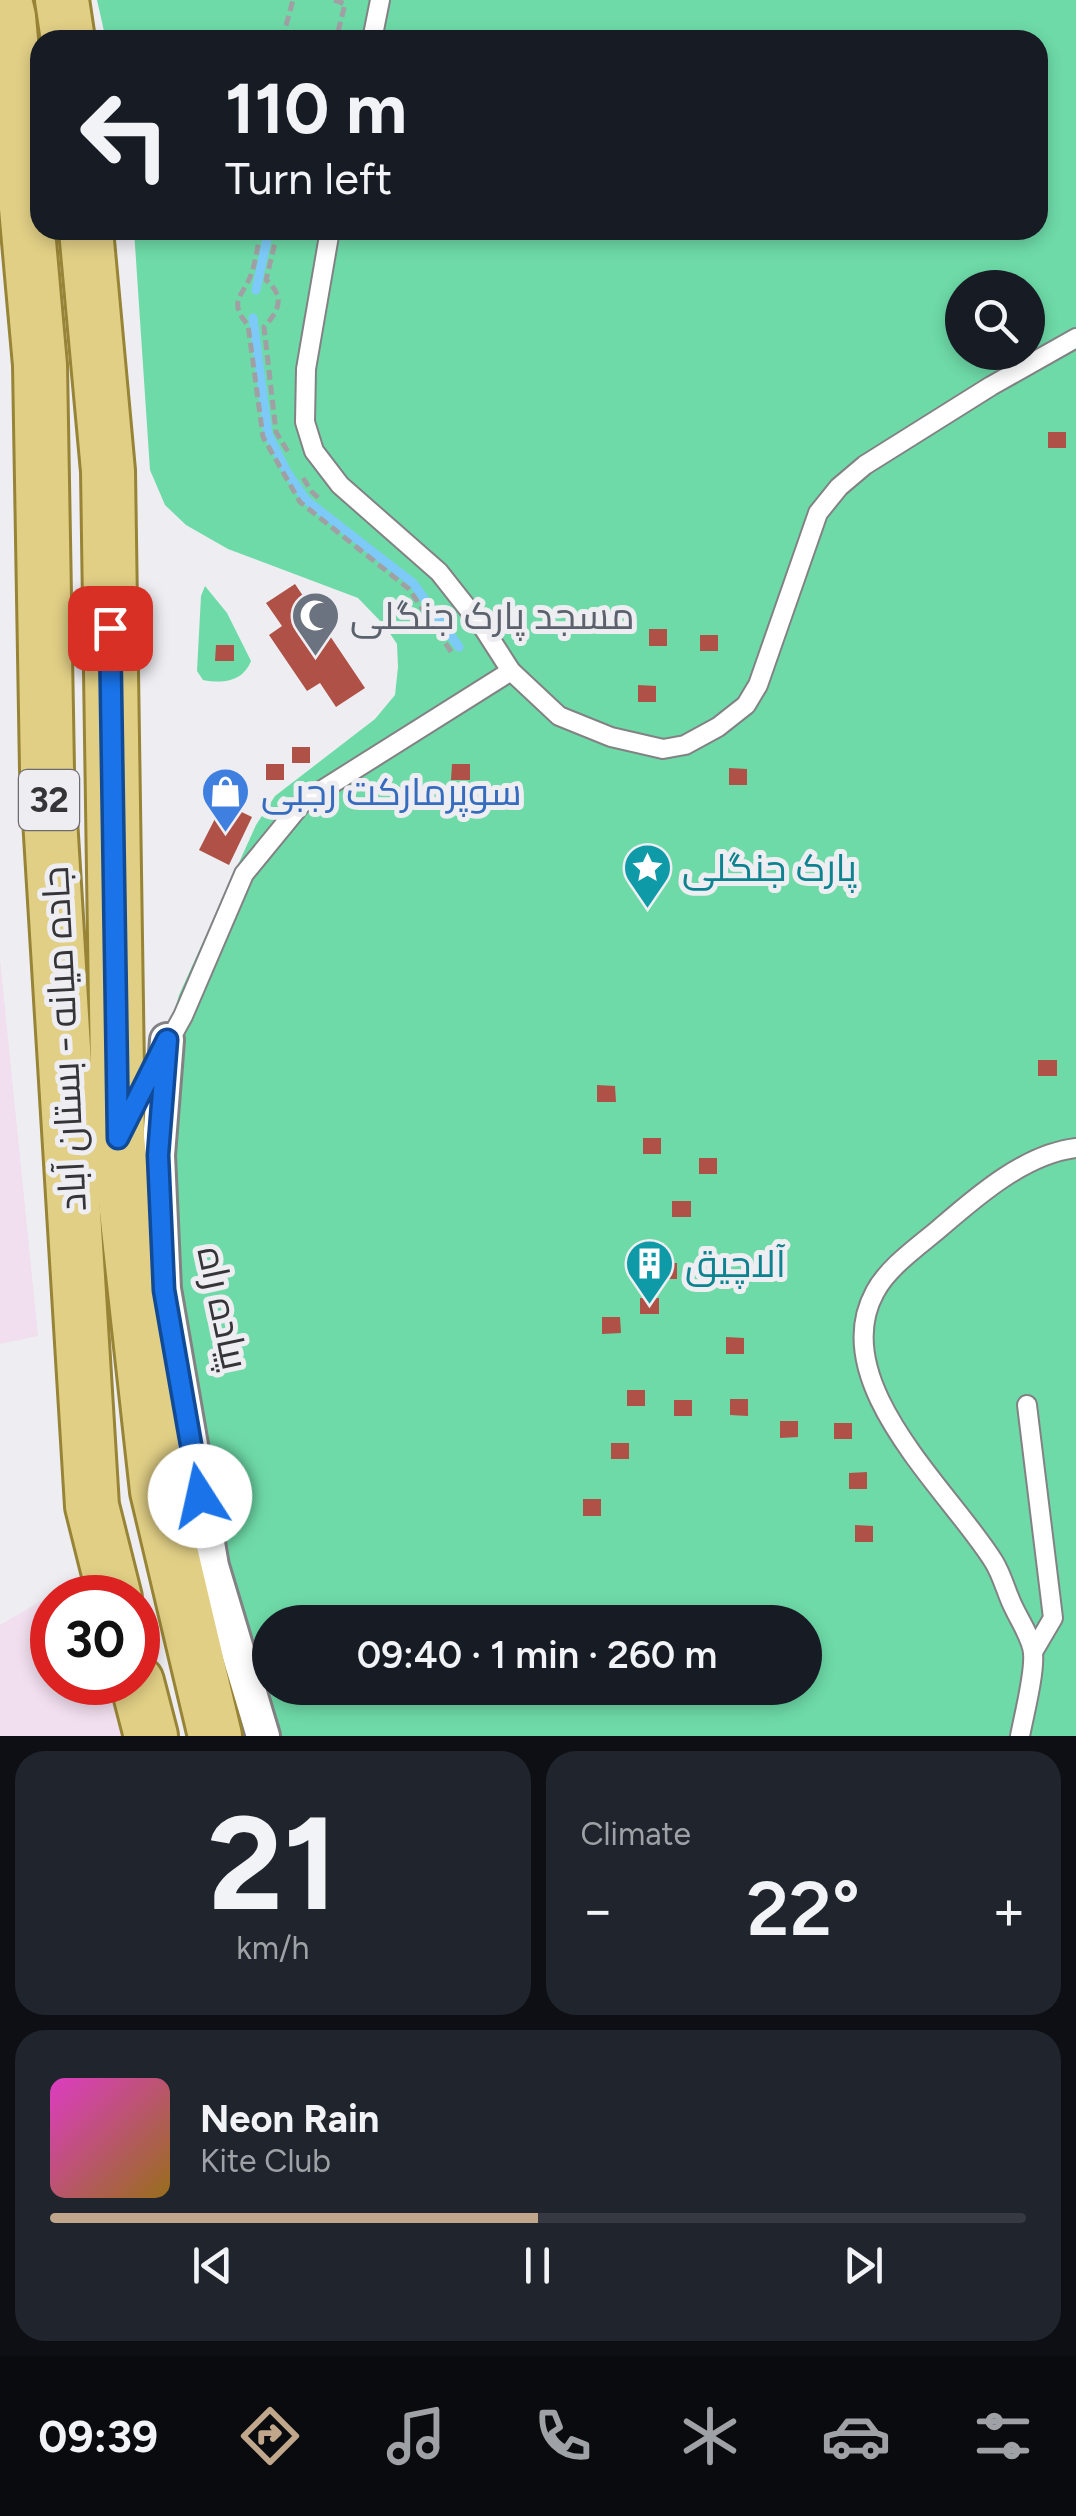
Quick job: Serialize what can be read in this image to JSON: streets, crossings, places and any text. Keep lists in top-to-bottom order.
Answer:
{
  "streets": {
    "main road": ["32", "جاده میانه - بستان آباد"]
  },
  "places": {
    "mosque": ["مسجد پارک جنگلی"],
    "shop": ["سوپرمارکت رجبی"],
    "place": ["پارک جنگلی"],
    "building": ["آلاچیق"]
  },
  "page": {
    "turn": ["110 m", "Turn left"],
    "limit": "30",
    "trip": "09:40 · 1 min · 260 m",
    "tile": [
      ["21", "km/h"],
      "Climate"
    ],
    "heat": ["−", "22°", "+"],
    "song": ["Neon Rain", "Kite Club"],
    "tabs": "09:39"
  }
}
